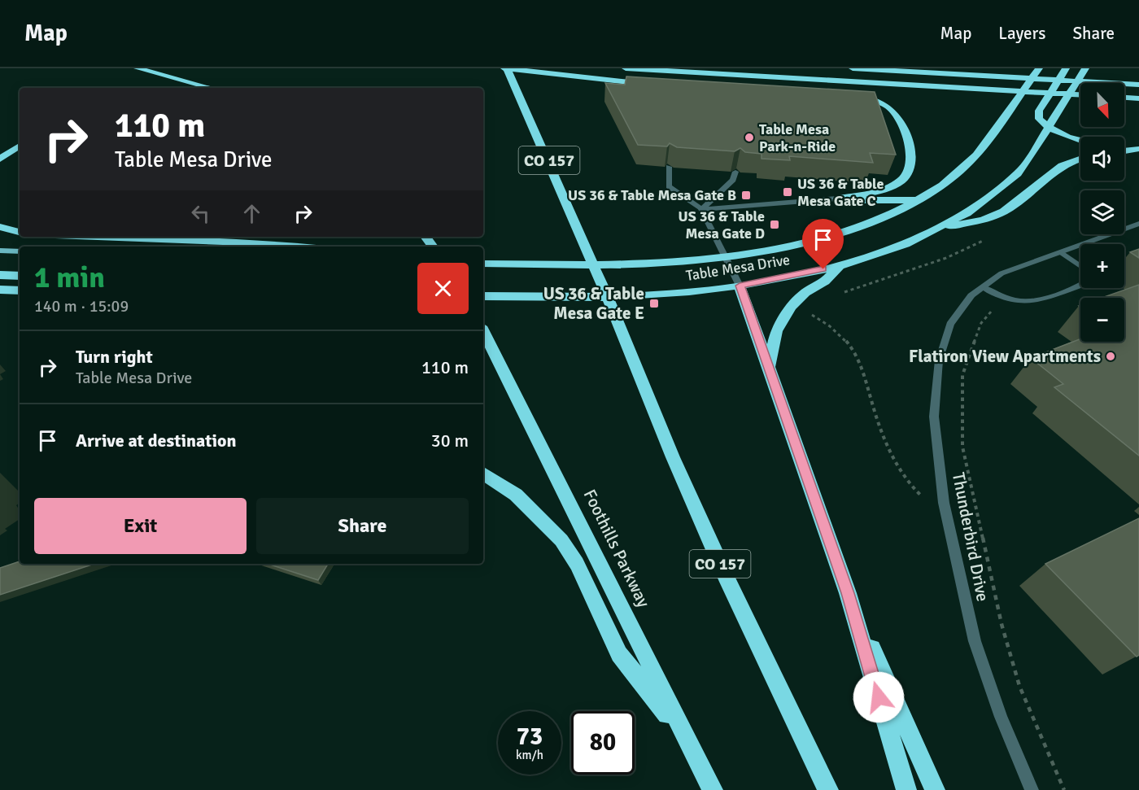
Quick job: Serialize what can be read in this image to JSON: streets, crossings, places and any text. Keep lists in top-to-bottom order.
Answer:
{
  "streets": {
    "highway": ["CO 157", "Table Mesa Drive", "Foothills Parkway"],
    "street": ["Thunderbird Drive"]
  },
  "places": {
    "other": ["Table Mesa Park-n-Ride", "Flatiron View Apartments"],
    "transit": [
      "US 36 & Table Mesa Gate C",
      "US 36 & Table Mesa Gate B",
      "US 36 & Table Mesa Gate D",
      "US 36 & Table Mesa Gate E"
    ]
  },
  "north": "bottom right",
  "page": {
    "header": "Map",
    "nav": ["Map", "Layers", "Share"],
    "map_buttons": ["+", "−"],
    "turn": ["110 m", "Table Mesa Drive"],
    "heading": ["1 min", "140 m · 15:09"],
    "list": [
      {
        "name": "Turn right",
        "note": "Table Mesa Drive",
        "value": "110 m"
      },
      {
        "name": "Arrive at destination",
        "value": "30 m"
      }
    ],
    "buttons": ["Exit", "Share"],
    "speed": "73 km/h",
    "limit": "80"
  }
}
